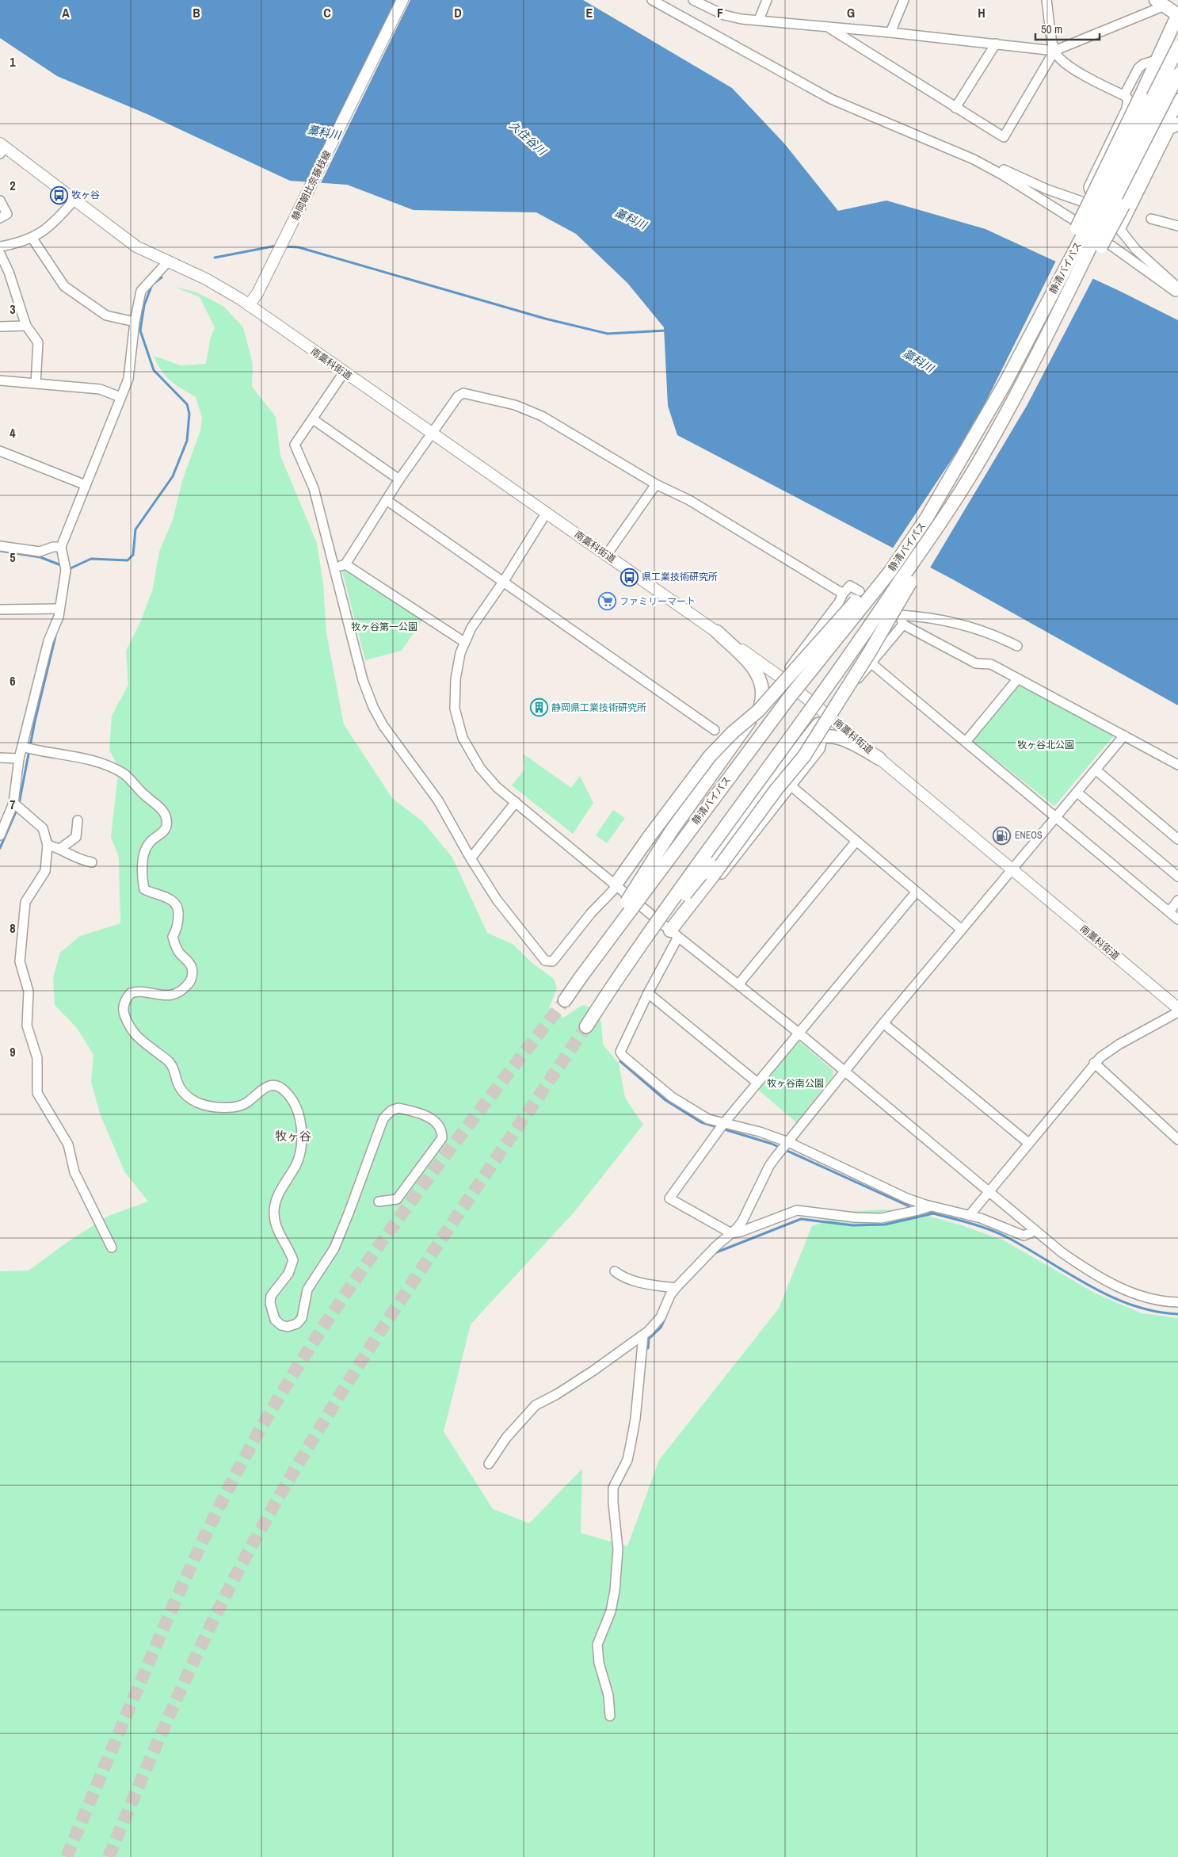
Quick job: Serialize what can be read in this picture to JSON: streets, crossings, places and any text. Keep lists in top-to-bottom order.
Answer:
{
  "streets": {
    "highway": ["静清バイパス"],
    "main road": ["静岡朝比奈藤枝線", "南藁科街道"]
  },
  "crossings": [
    ["静岡朝比奈藤枝線", "南藁科街道"]
  ],
  "districts": ["牧ヶ谷"],
  "water": ["藁科川", "久住谷川"],
  "parks": ["牧ヶ谷第一公園", "牧ヶ谷北公園", "牧ヶ谷南公園"],
  "places": {
    "bus stop": ["牧ヶ谷", "県工業技術研究所"],
    "supermarket": ["ファミリーマート"],
    "building": ["静岡県工業技術研究所"],
    "fuel station": ["ENEOS"]
  },
  "scale_bar": "50 m",
  "grid": {
    "columns": [
      "A",
      "B",
      "C",
      "D",
      "E",
      "F",
      "G",
      "H"
    ],
    "rows": [
      "1",
      "2",
      "3",
      "4",
      "5",
      "6",
      "7",
      "8",
      "9"
    ]
  }
}
